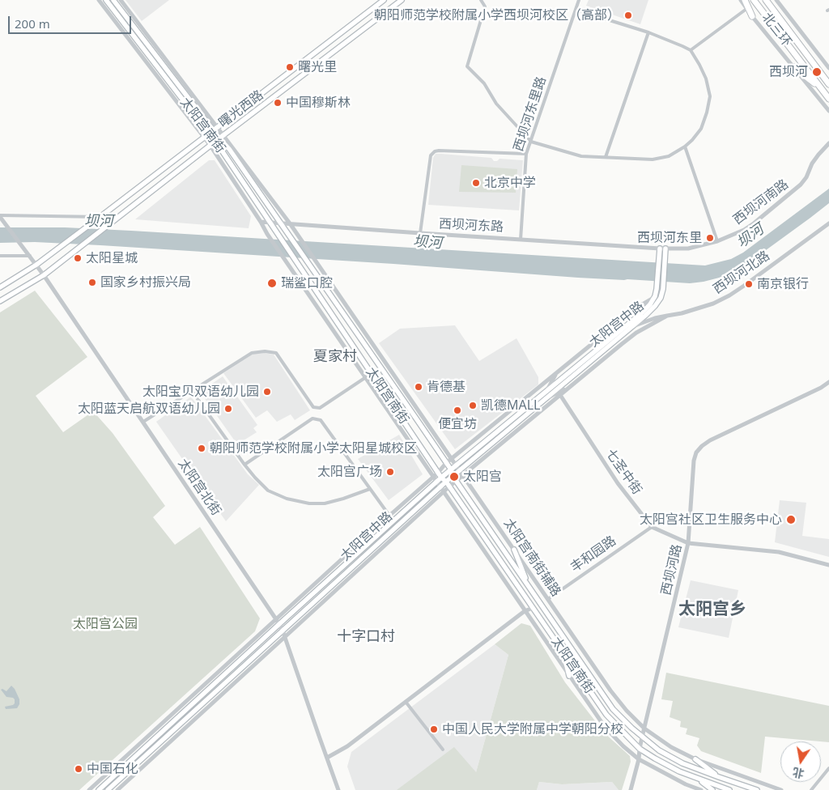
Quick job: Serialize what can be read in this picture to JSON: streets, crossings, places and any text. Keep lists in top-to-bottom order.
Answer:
{
  "streets": {
    "highway": ["北三环"],
    "main road": ["曙光西路", "太阳宫南街", "太阳宫中路"],
    "street": [
      "西坝河东里路",
      "西坝河南路",
      "西坝河东路",
      "西坝河北路",
      "七圣中街",
      "太阳宫北街",
      "丰和园路",
      "太阳宫南街辅路",
      "西坝河路"
    ]
  },
  "crossings": [
    ["曙光西路", "太阳宫南街"],
    ["曙光西路", "太阳宫北街"],
    ["西坝河东里路", "西坝河东路"],
    ["太阳宫南街", "西坝河东路"],
    ["太阳宫南街", "太阳宫中路"],
    ["太阳宫南街", "太阳宫南街辅路"],
    ["太阳宫南街", "西坝河路"],
    ["西坝河南路", "西坝河东路"],
    ["西坝河南路", "太阳宫中路"],
    ["西坝河东路", "太阳宫中路"],
    ["西坝河北路", "太阳宫中路"],
    ["太阳宫中路", "七圣中街"],
    ["太阳宫中路", "太阳宫北街"],
    ["太阳宫中路", "太阳宫南街辅路"],
    ["七圣中街", "丰和园路"],
    ["七圣中街", "西坝河路"],
    ["丰和园路", "太阳宫南街辅路"],
    ["太阳宫南街辅路", "西坝河路"]
  ],
  "districts": ["夏家村", "太阳宫乡", "十字口村"],
  "water": ["坝河"],
  "parks": ["太阳宫公园"],
  "places": [
    "朝阳师范学校附属小学西坝河校区（高部）",
    "曙光里",
    "西坝河",
    "中国穆斯林",
    "北京中学",
    "西坝河东里",
    "太阳星城",
    "国家乡村振兴局",
    "瑞鲨口腔",
    "南京银行",
    "肯德基",
    "太阳宝贝双语幼儿园",
    "凯德MALL",
    "太阳蓝天启航双语幼儿园",
    "便宜坊",
    "朝阳师范学校附属小学太阳星城校区",
    "太阳宫广场",
    "太阳宫",
    "太阳宫社区卫生服务中心",
    "中国人民大学附属中学朝阳分校",
    "中国石化"
  ],
  "scale_bar": "200 m",
  "north": "bottom"
}
